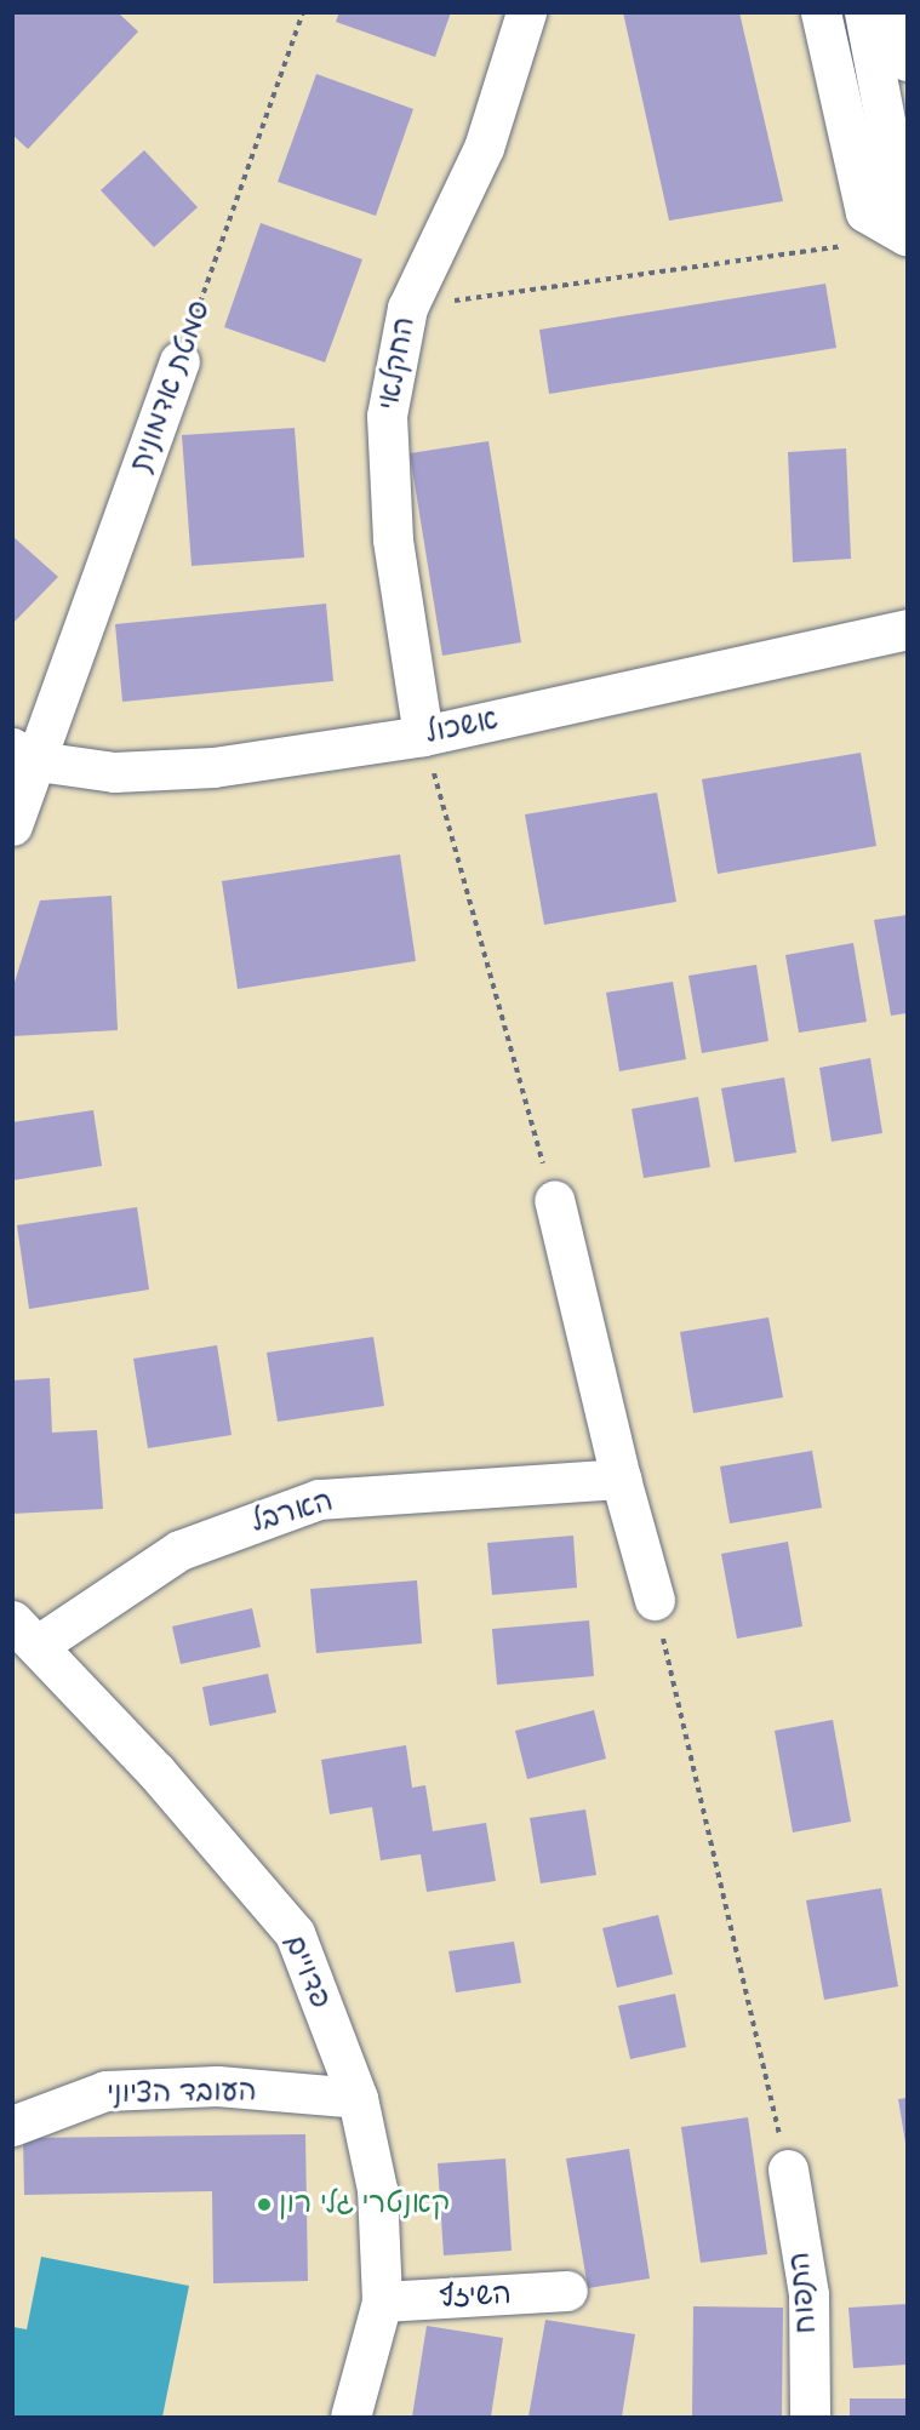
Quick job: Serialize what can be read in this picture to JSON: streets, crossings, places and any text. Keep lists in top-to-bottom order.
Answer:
{
  "streets": {
    "street": [
      "החקלאי",
      "סמטת אדמונית",
      "אשכול",
      "הארבל",
      "פדויים",
      "העובד הציוני",
      "התפוח",
      "השיזף"
    ]
  },
  "crossings": [
    ["החקלאי", "אשכול"],
    ["סמטת אדמונית", "אשכול"],
    ["הארבל", "פדויים"],
    ["פדויים", "העובד הציוני"],
    ["פדויים", "השיזף"]
  ],
  "places": ["קאנטרי גלי רון"]
}
